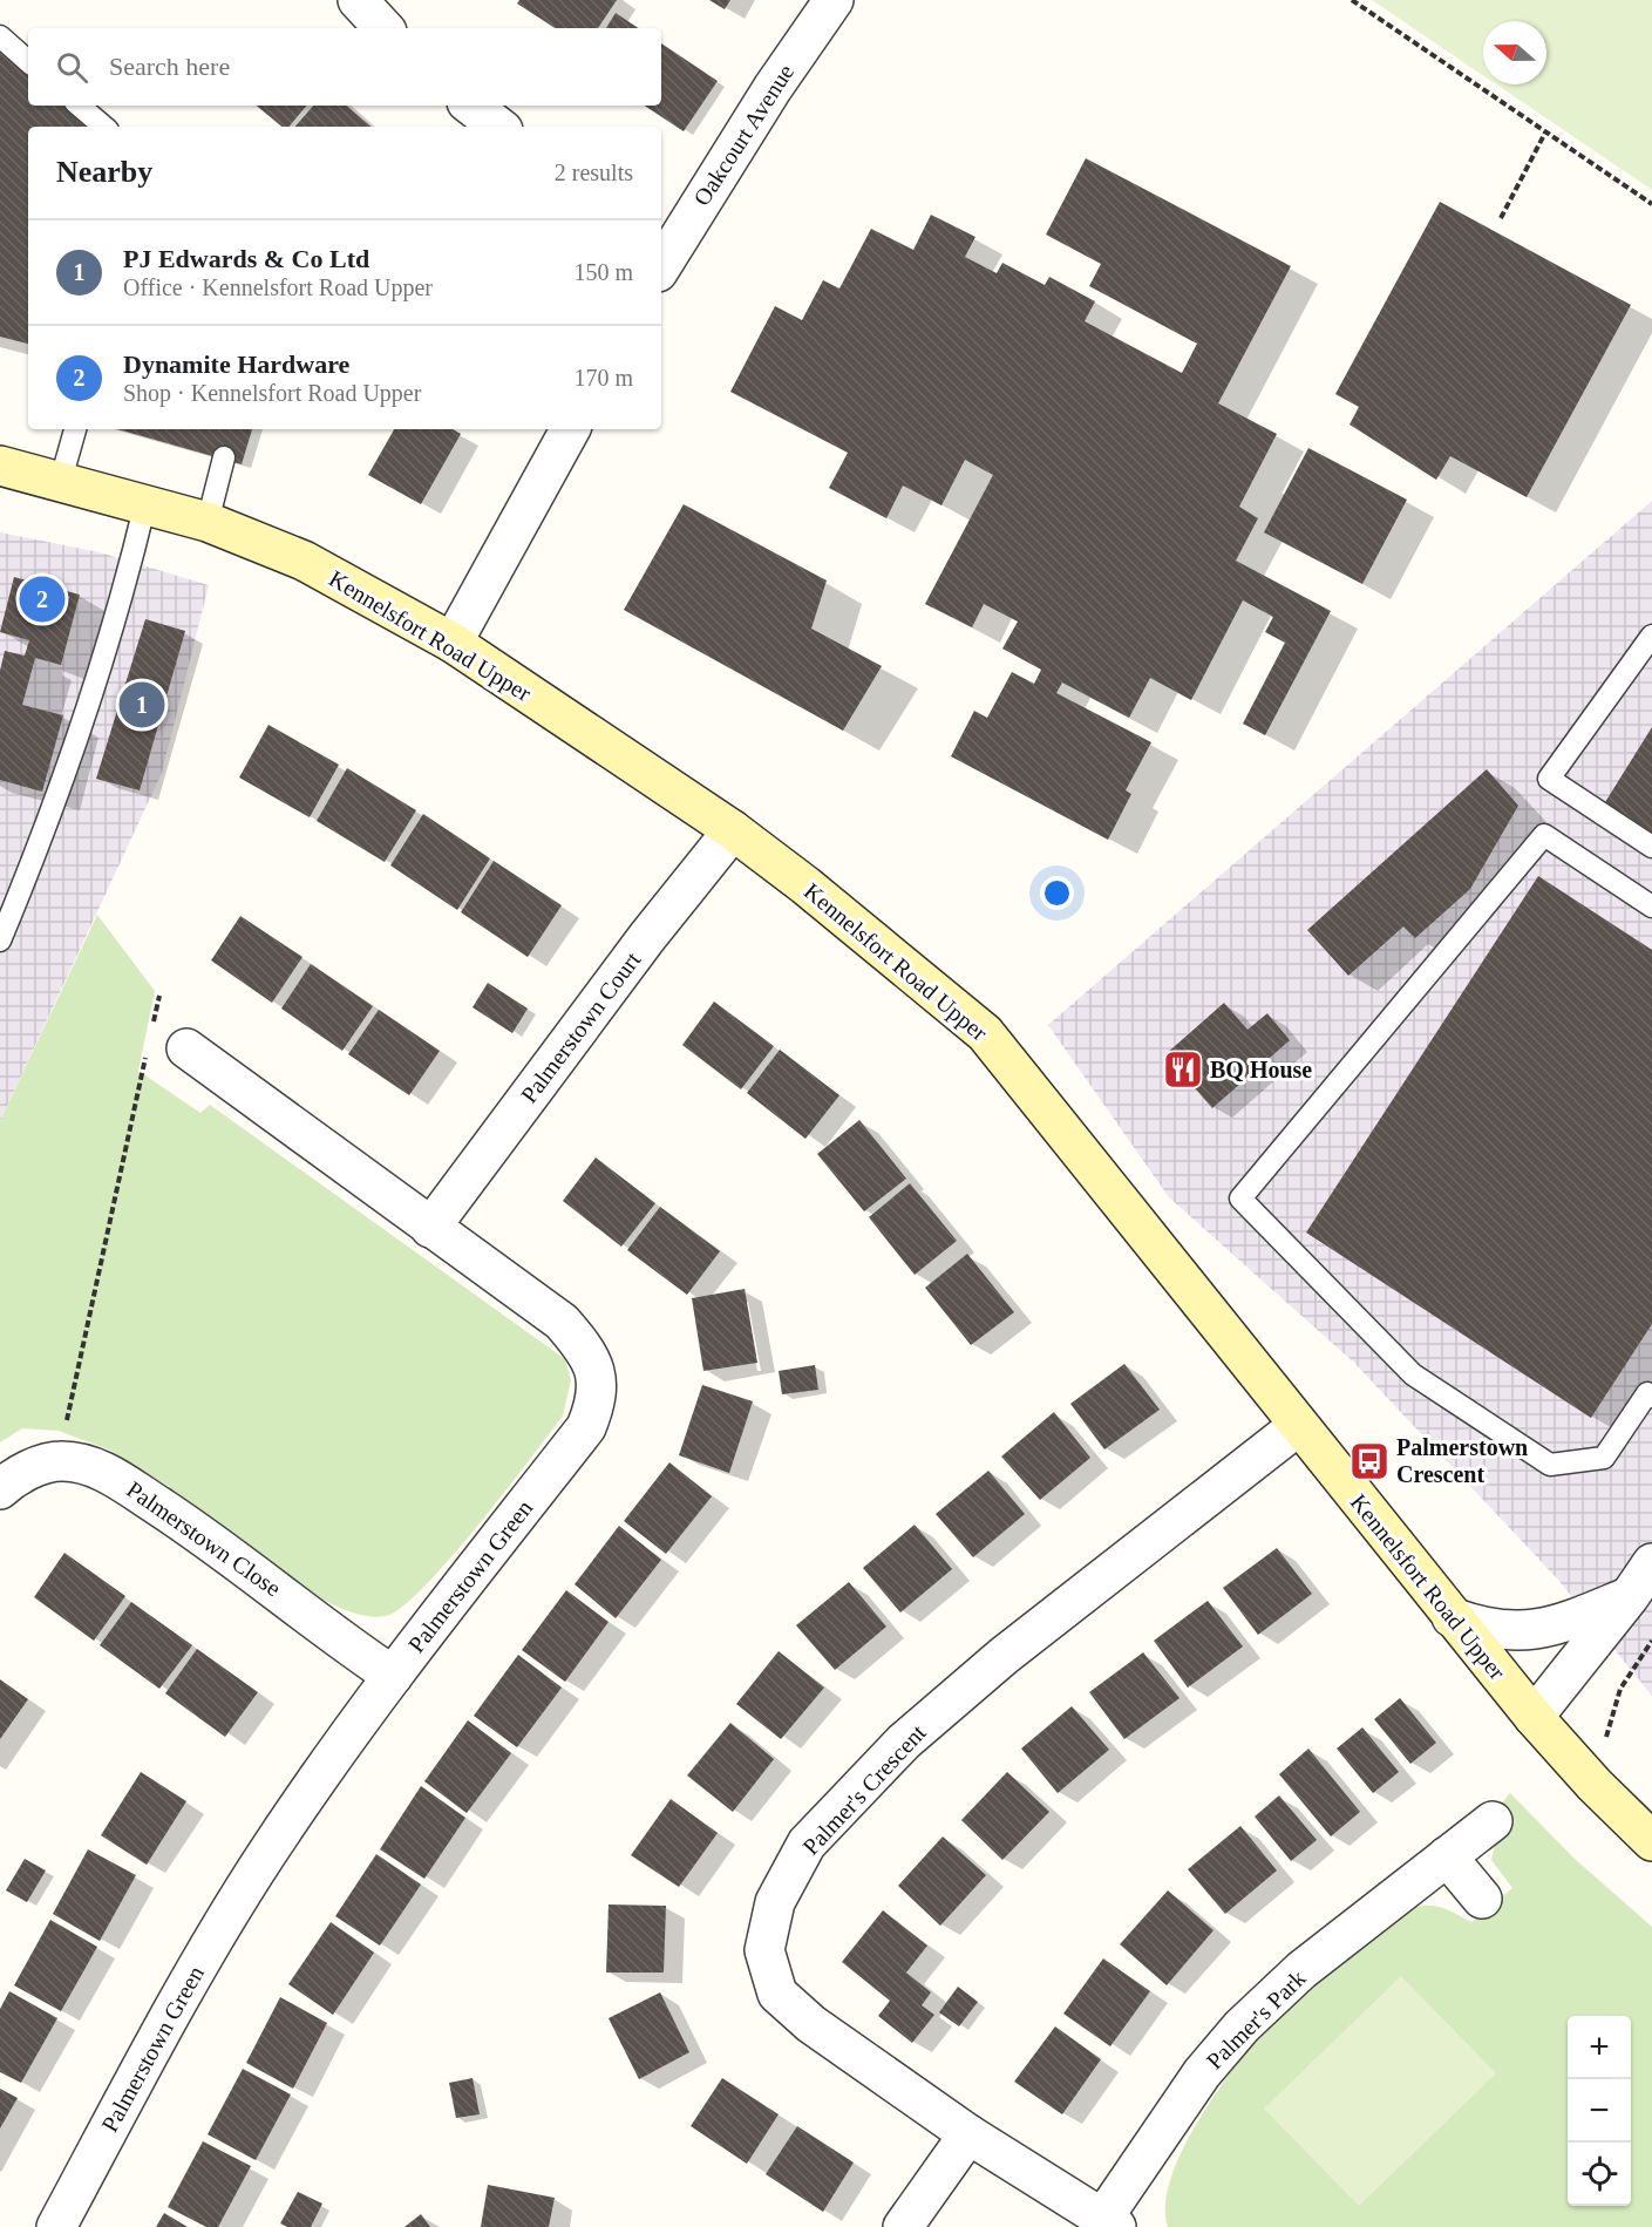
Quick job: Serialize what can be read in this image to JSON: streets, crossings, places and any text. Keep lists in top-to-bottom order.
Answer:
{
  "streets": {
    "street": [
      "Oakcourt Avenue",
      "Kennelsfort Road Upper",
      "Palmerstown Court",
      "Palmerstown Close",
      "Palmerstown Green",
      "Palmer's Crescent",
      "Palmer's Park"
    ]
  },
  "crossings": [
    ["Kennelsfort Road Upper", "Palmerstown Court"],
    ["Kennelsfort Road Upper", "Palmer's Crescent"],
    ["Palmerstown Court", "Palmerstown Green"],
    ["Palmerstown Close", "Palmerstown Green"],
    ["Palmer's Crescent", "Palmer's Park"]
  ],
  "places": {
    "restaurant": ["BQ House"],
    "bus stop": ["Palmerstown Crescent"]
  },
  "north": "left",
  "page": {
    "search": "Search here",
    "heading": ["Nearby", "2 results"],
    "list": [
      {
        "mark": "1",
        "name": "PJ Edwards & Co Ltd",
        "note": "Office · Kennelsfort Road Upper",
        "value": "150 m"
      },
      {
        "mark": "2",
        "name": "Dynamite Hardware",
        "note": "Shop · Kennelsfort Road Upper",
        "value": "170 m"
      }
    ],
    "pins": ["2", "1"],
    "map_buttons": ["+", "−"]
  }
}
